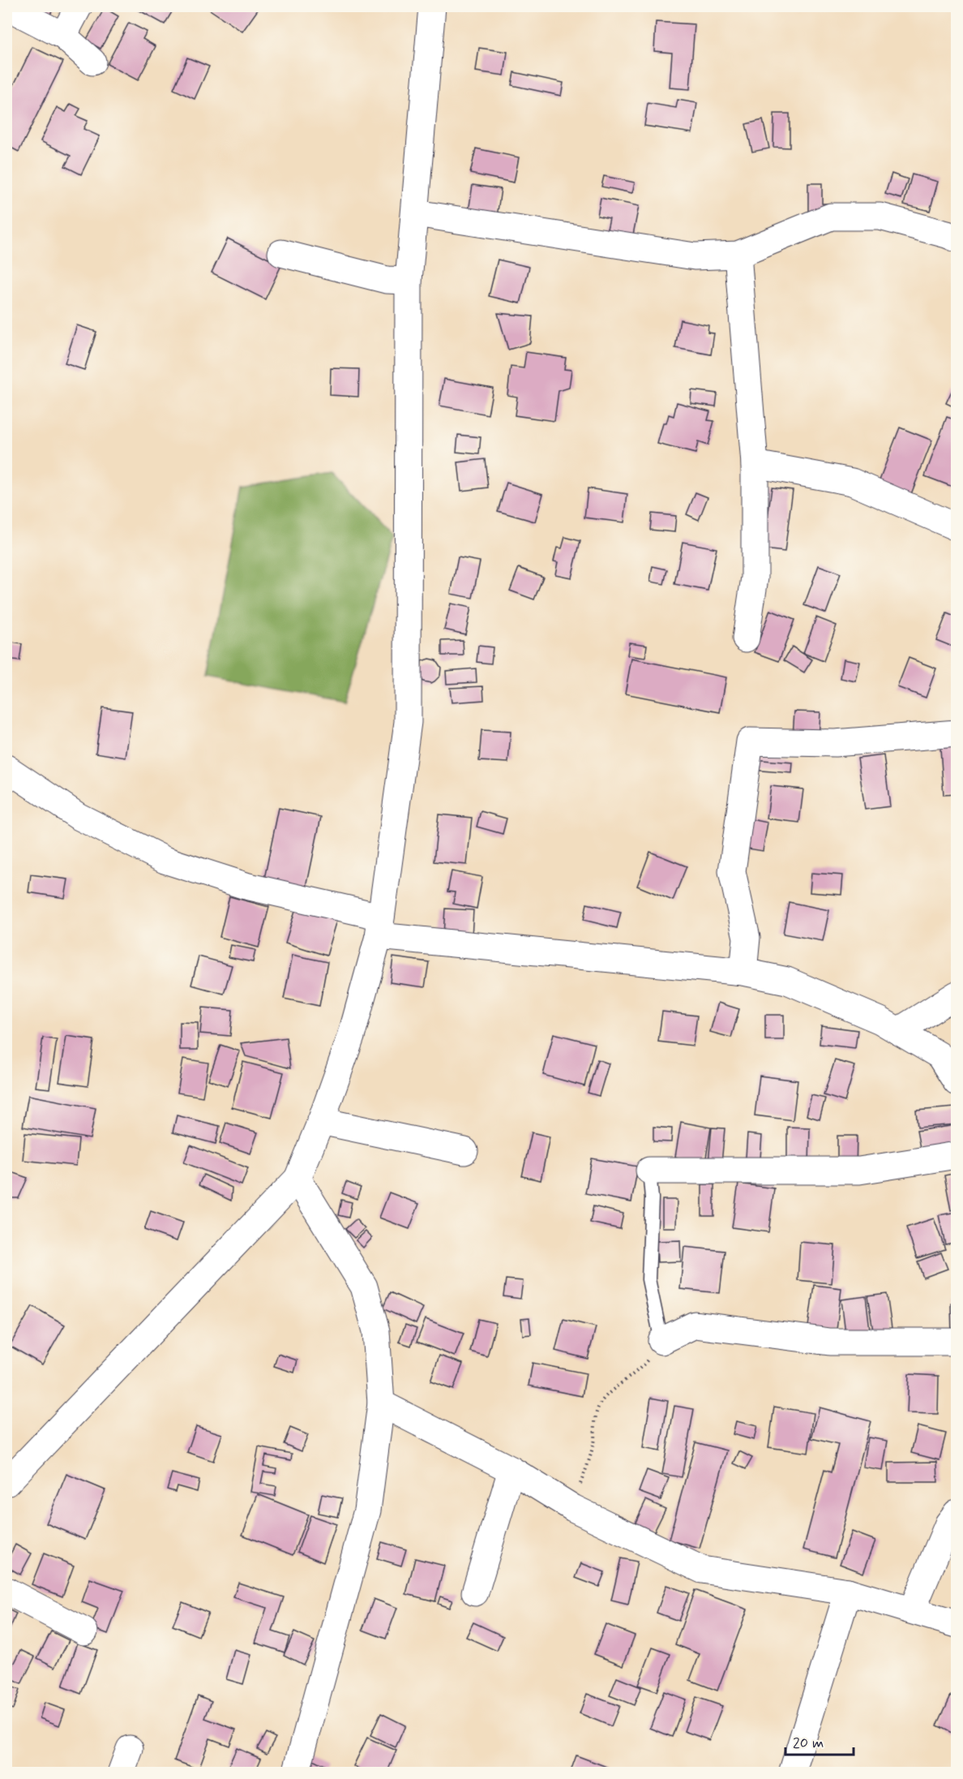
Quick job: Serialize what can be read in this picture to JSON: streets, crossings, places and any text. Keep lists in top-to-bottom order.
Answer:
{
  "scale_bar": "20 m"
}
